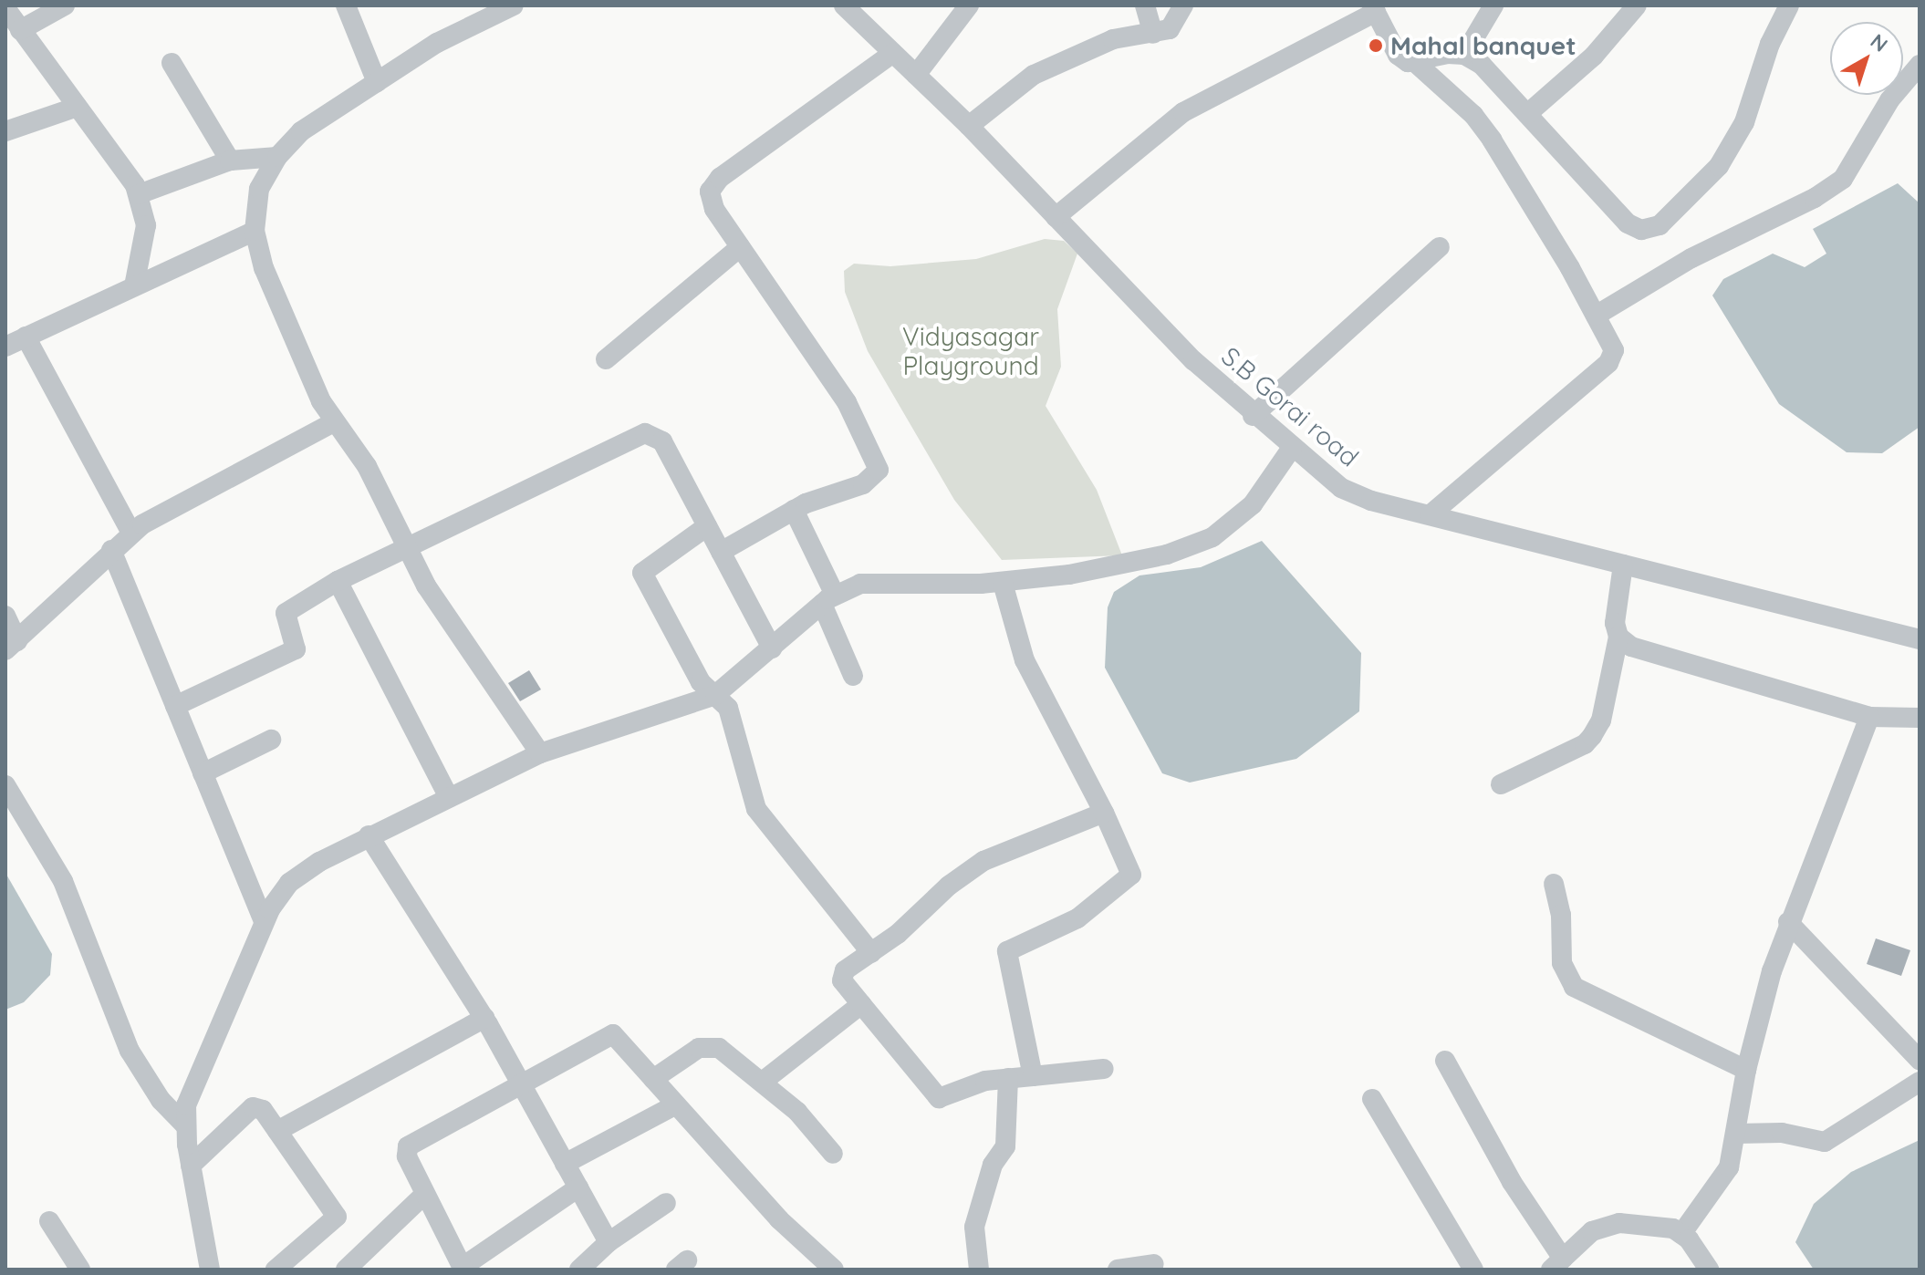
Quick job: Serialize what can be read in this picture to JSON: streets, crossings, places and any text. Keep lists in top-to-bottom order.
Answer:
{
  "streets": {
    "street": ["S.B Gorai road"]
  },
  "parks": ["Vidyasagar Playground"],
  "places": ["Mahal banquet"],
  "north": "top right"
}
